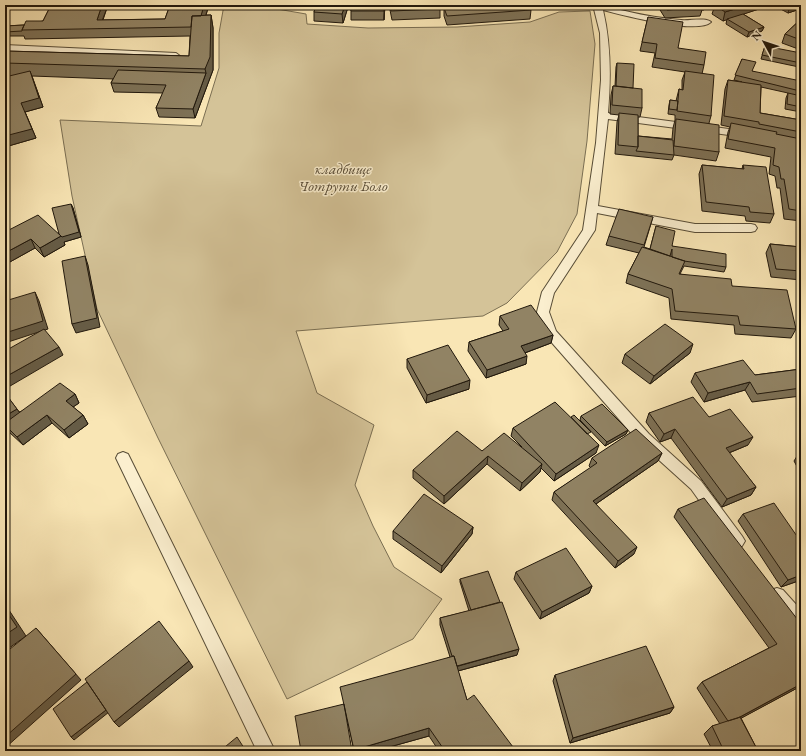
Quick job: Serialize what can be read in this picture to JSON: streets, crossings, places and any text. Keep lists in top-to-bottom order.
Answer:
{
  "parks": ["кладбище Чотрути Боло"],
  "north": "top left"
}
